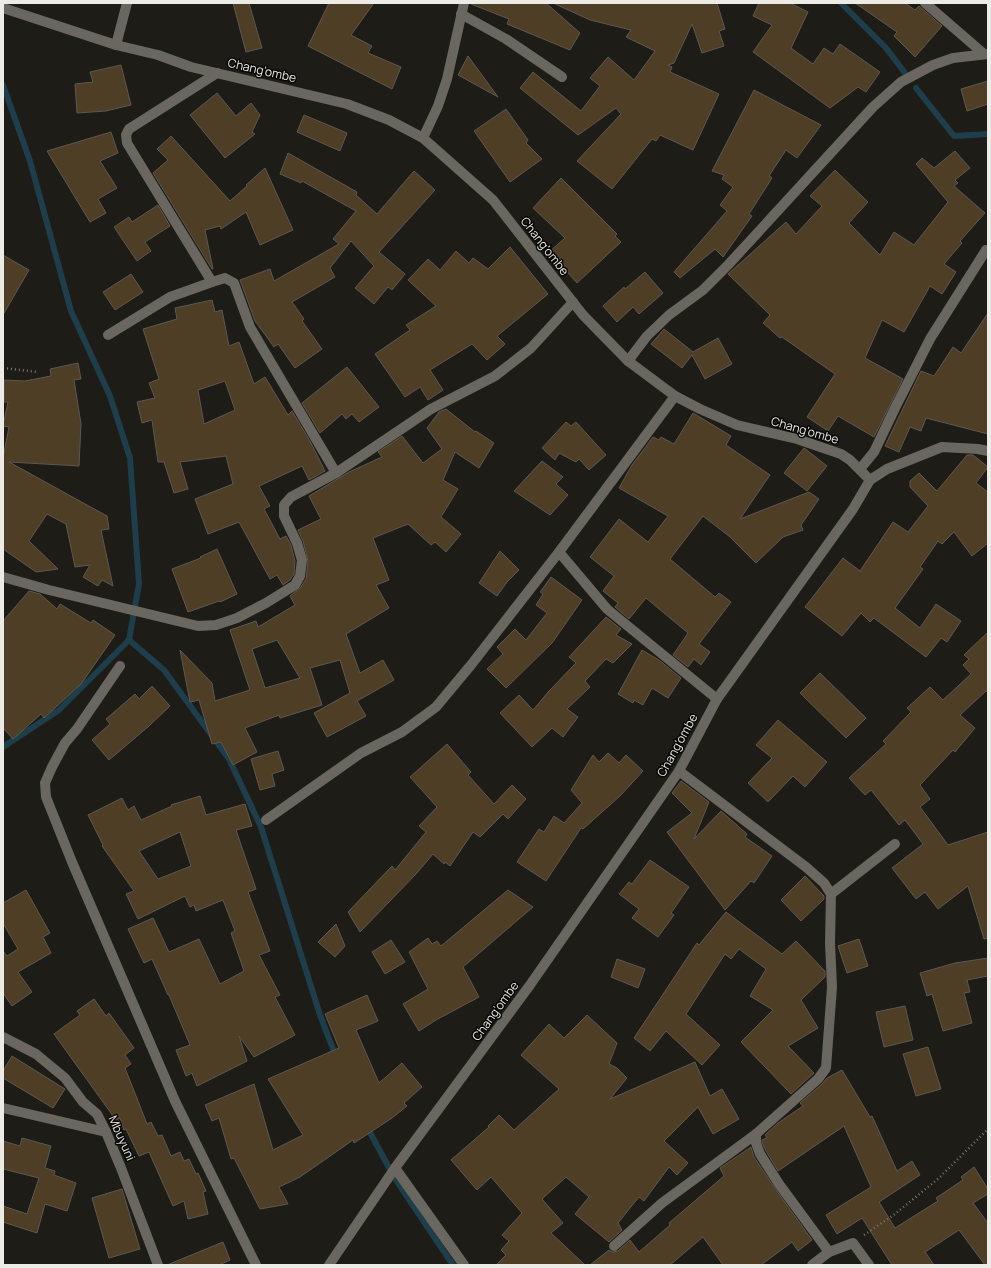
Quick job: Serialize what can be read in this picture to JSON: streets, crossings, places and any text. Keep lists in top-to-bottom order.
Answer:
{
  "streets": {
    "street": ["Chang'ombe", "Mbuyuni"]
  }
}
